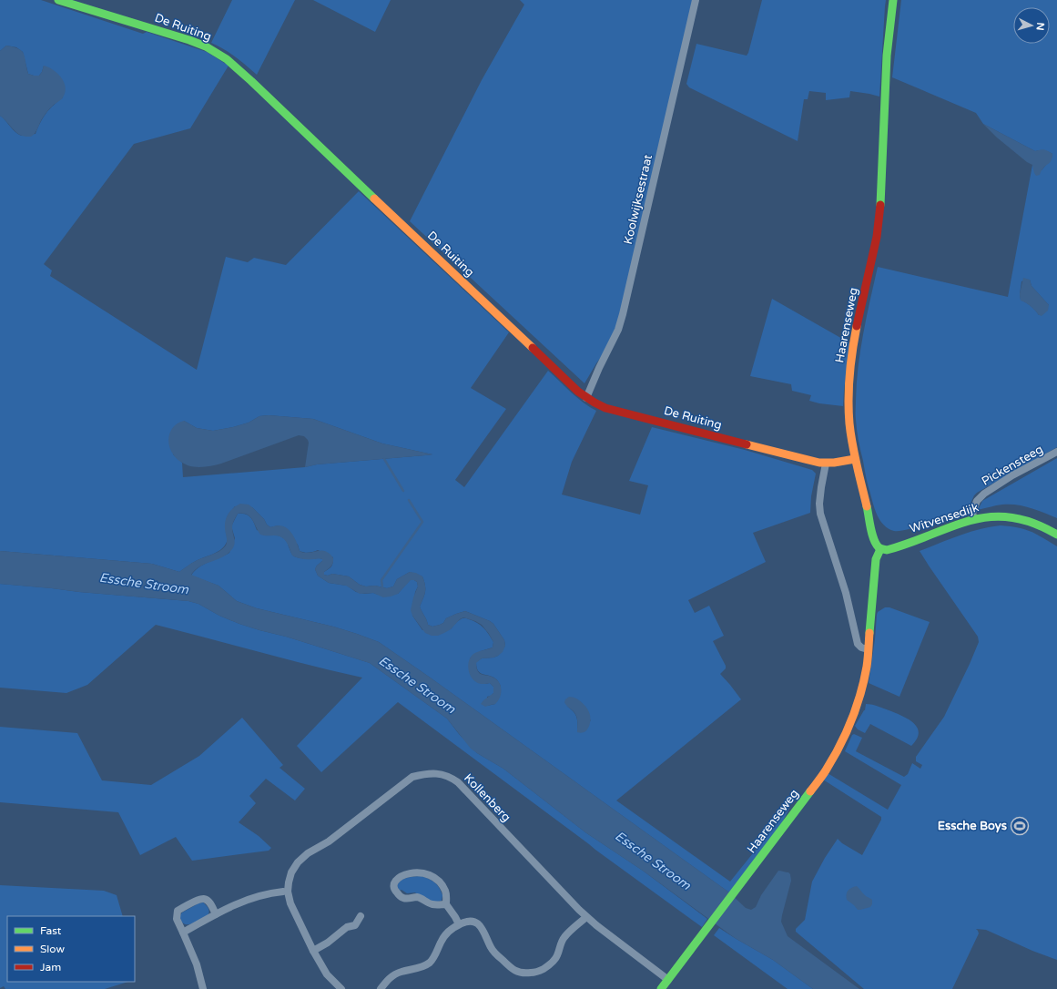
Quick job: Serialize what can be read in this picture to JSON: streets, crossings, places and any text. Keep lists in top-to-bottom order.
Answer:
{
  "streets": {
    "street": [
      "De Ruiting",
      "Koolwijksestraat",
      "Haarenseweg",
      "Pickensteeg",
      "Witvensedijk",
      "Kollenberg"
    ]
  },
  "crossings": [
    ["De Ruiting", "Koolwijksestraat"],
    ["De Ruiting", "Haarenseweg"],
    ["Haarenseweg", "Witvensedijk"],
    ["Haarenseweg", "Kollenberg"],
    ["Pickensteeg", "Witvensedijk"]
  ],
  "water": ["Essche Stroom"],
  "places": {
    "sports": ["Essche Boys"]
  },
  "legend": ["Fast", "Slow", "Jam"],
  "north": "right"
}
